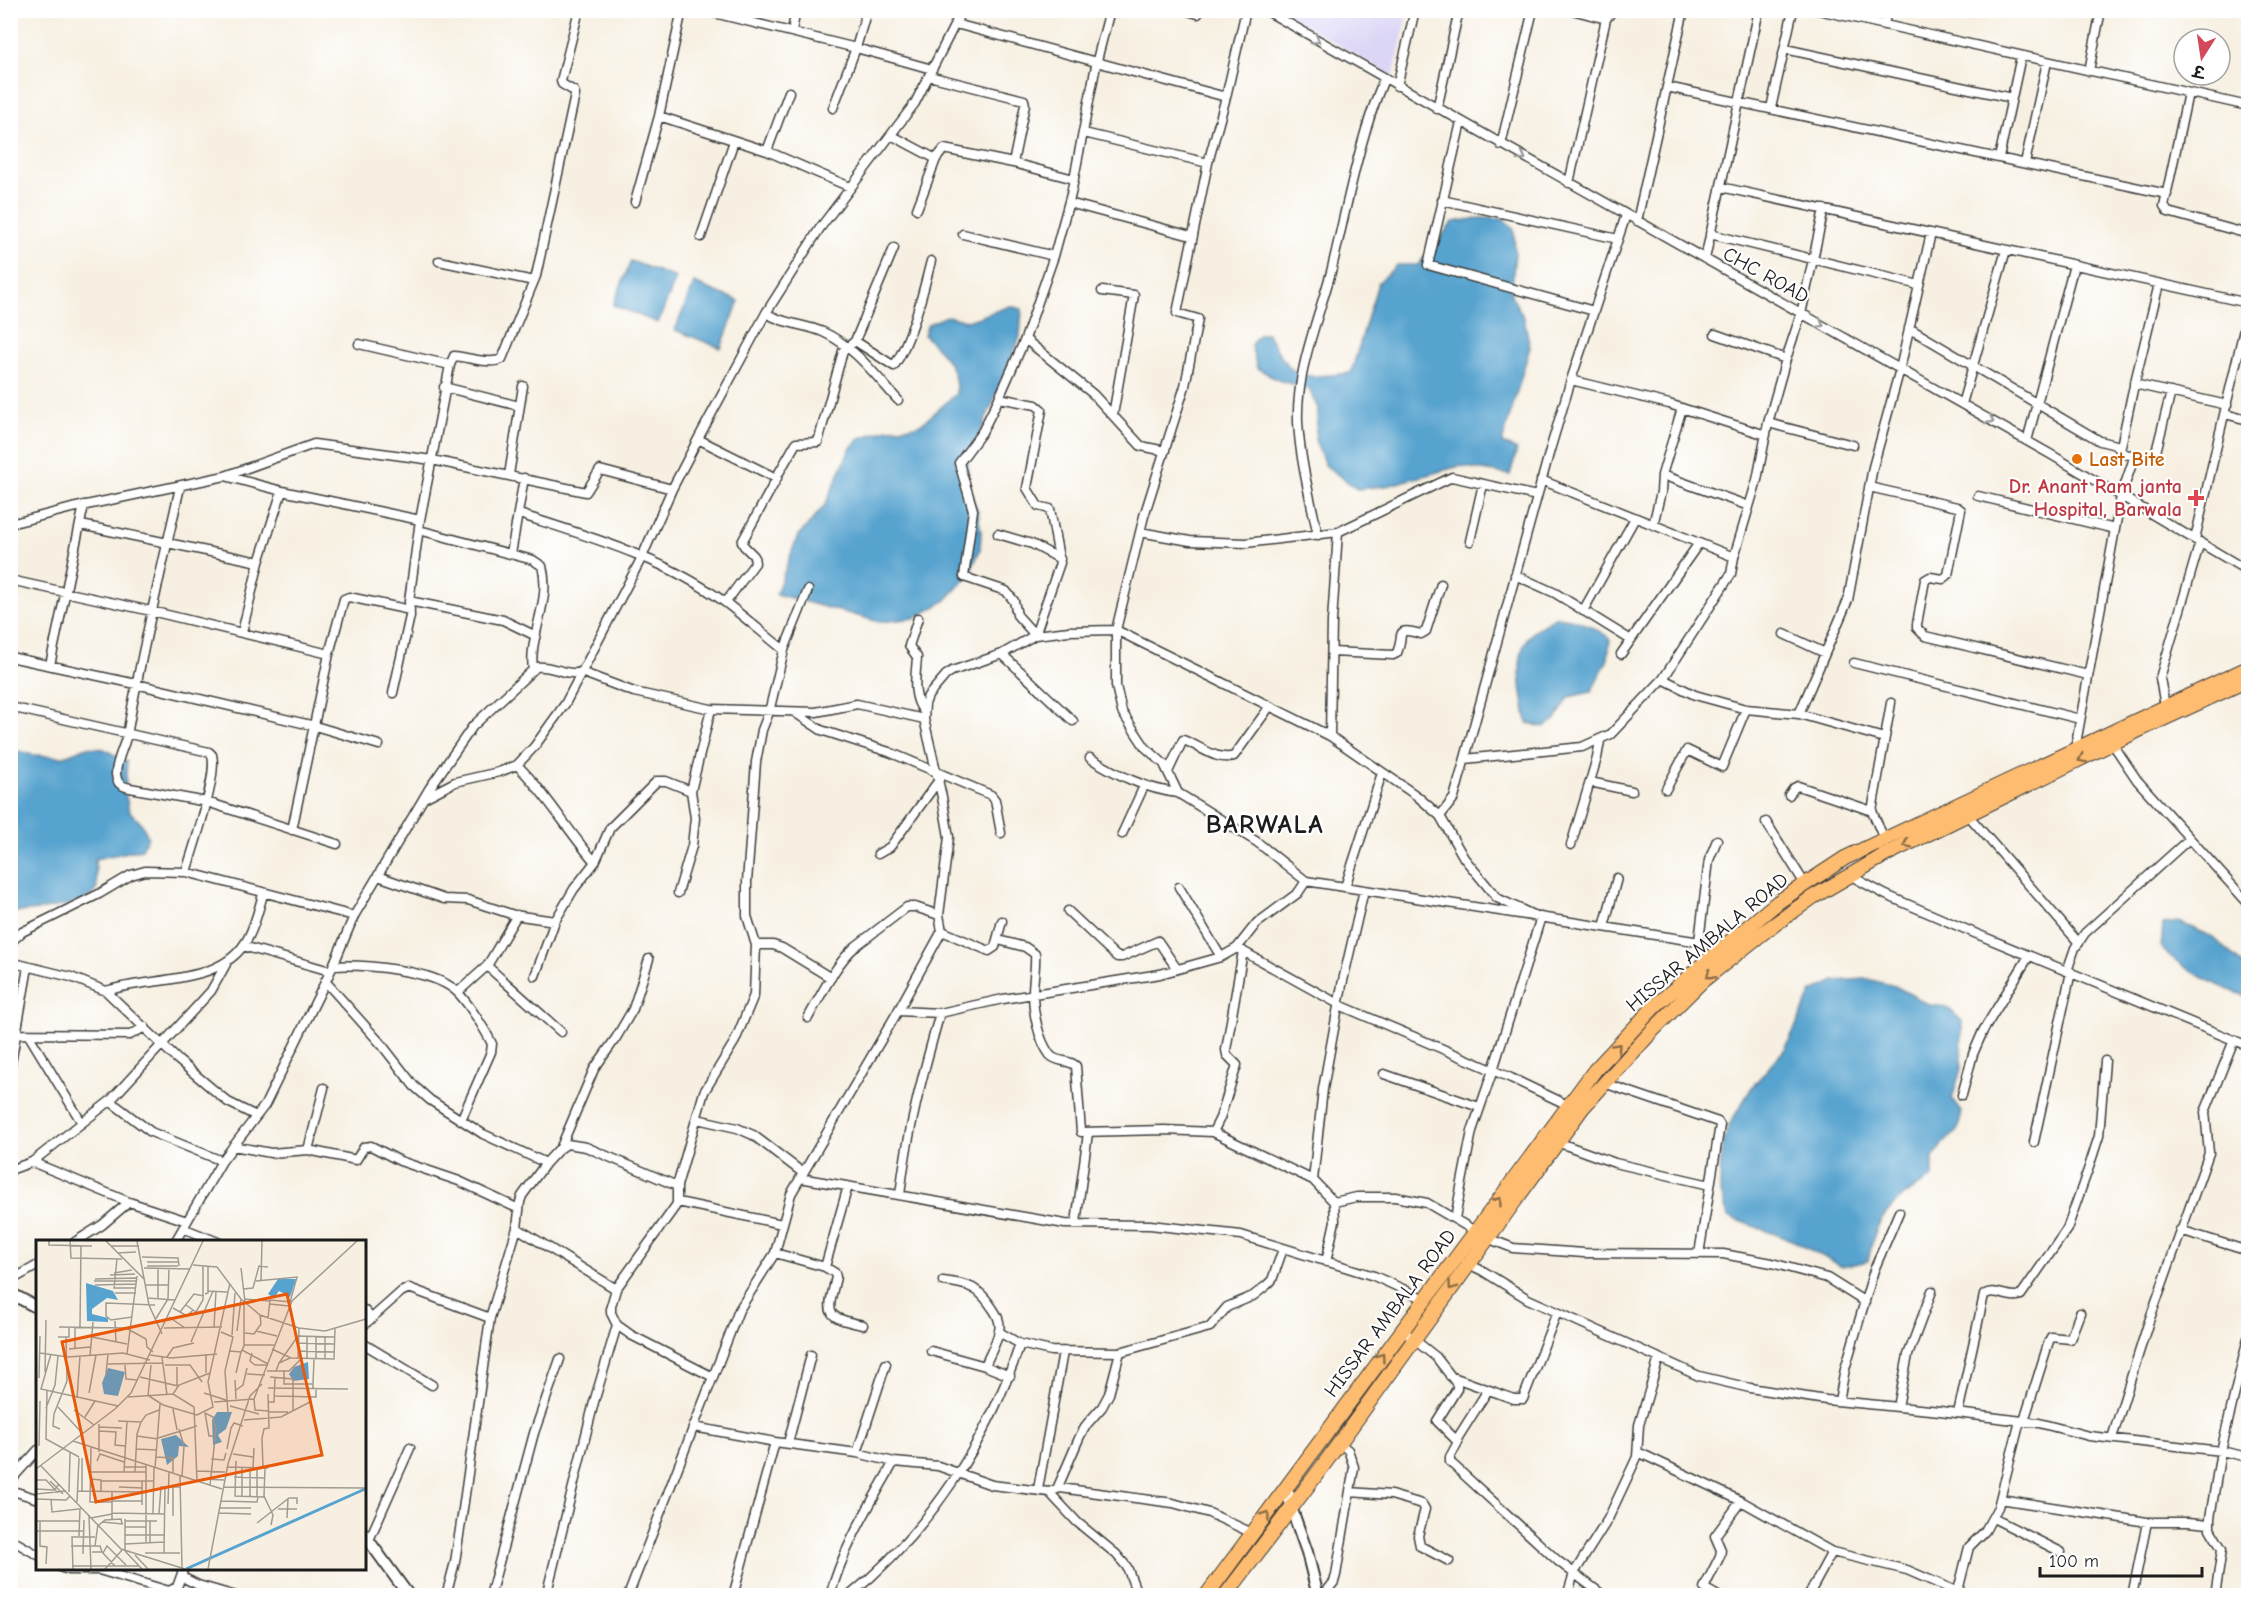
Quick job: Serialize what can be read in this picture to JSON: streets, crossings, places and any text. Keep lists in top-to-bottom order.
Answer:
{
  "streets": {
    "main road": ["HISSAR AMBALA ROAD"],
    "street": ["CHC ROAD"]
  },
  "districts": ["BARWALA"],
  "places": {
    "other": ["Last Bite"],
    "health": ["Dr. Anant Ram janta Hospital, Barwala"]
  },
  "scale_bar": "100 m",
  "north": "bottom"
}
